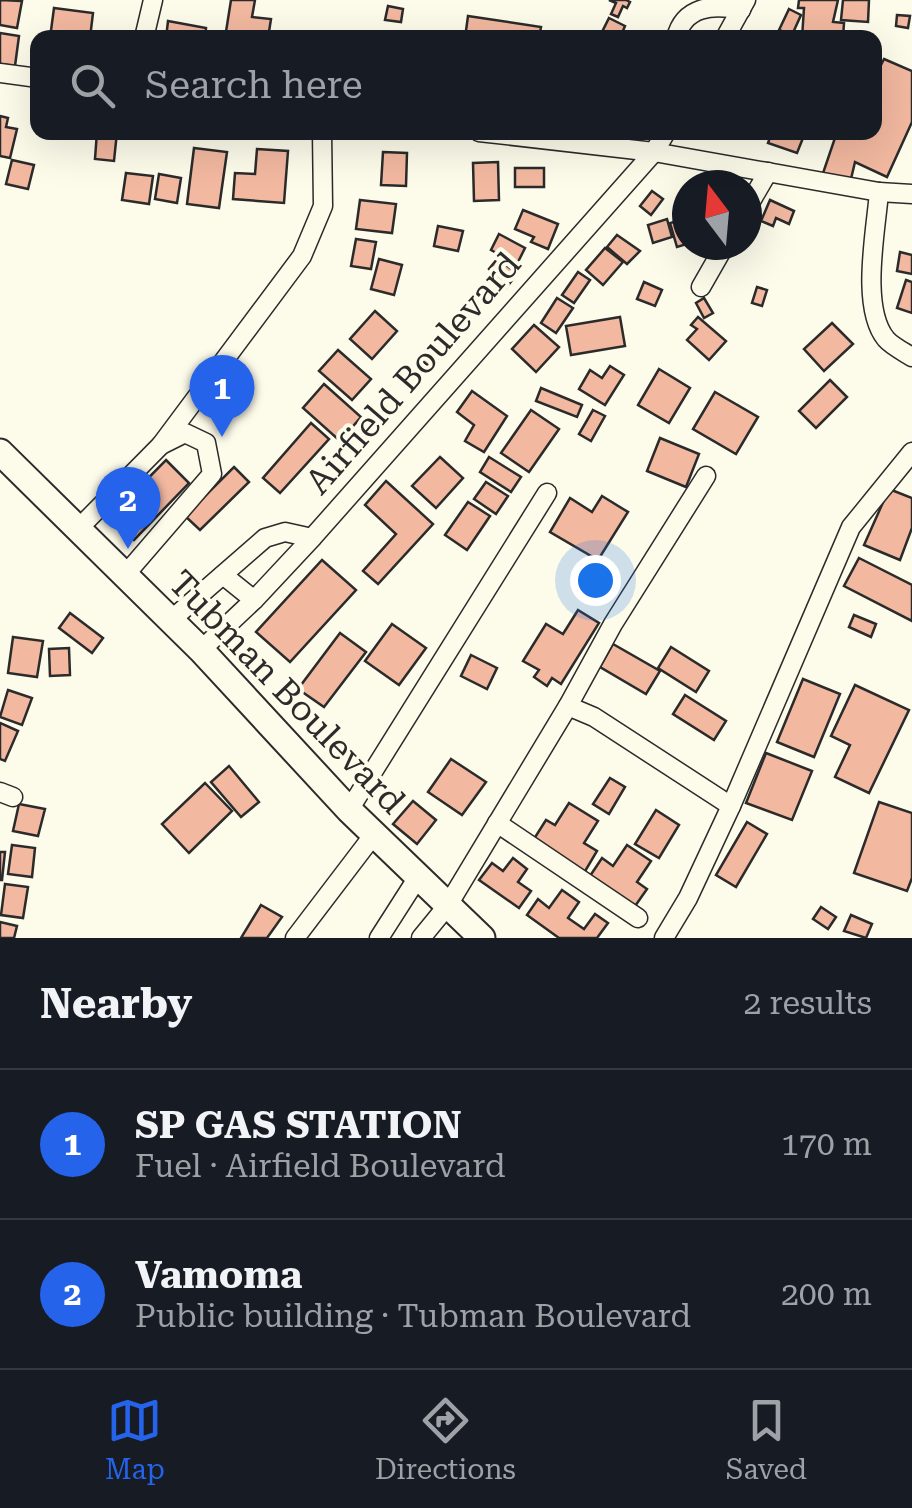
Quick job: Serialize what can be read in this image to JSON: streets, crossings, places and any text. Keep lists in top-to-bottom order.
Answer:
{
  "streets": {
    "highway": ["Tubman Boulevard"],
    "street": ["Airfield Boulevard"]
  },
  "crossings": [
    ["Airfield Boulevard", "Tubman Boulevard"]
  ],
  "north": "top",
  "page": {
    "search": "Search here",
    "pins": ["1", "2"],
    "heading": ["Nearby", "2 results"],
    "list": [
      {
        "mark": "1",
        "name": "SP GAS STATION",
        "note": "Fuel · Airfield Boulevard",
        "value": "170 m"
      },
      {
        "mark": "2",
        "name": "Vamoma",
        "note": "Public building · Tubman Boulevard",
        "value": "200 m"
      }
    ],
    "nav": ["Map", "Directions", "Saved"]
  }
}
